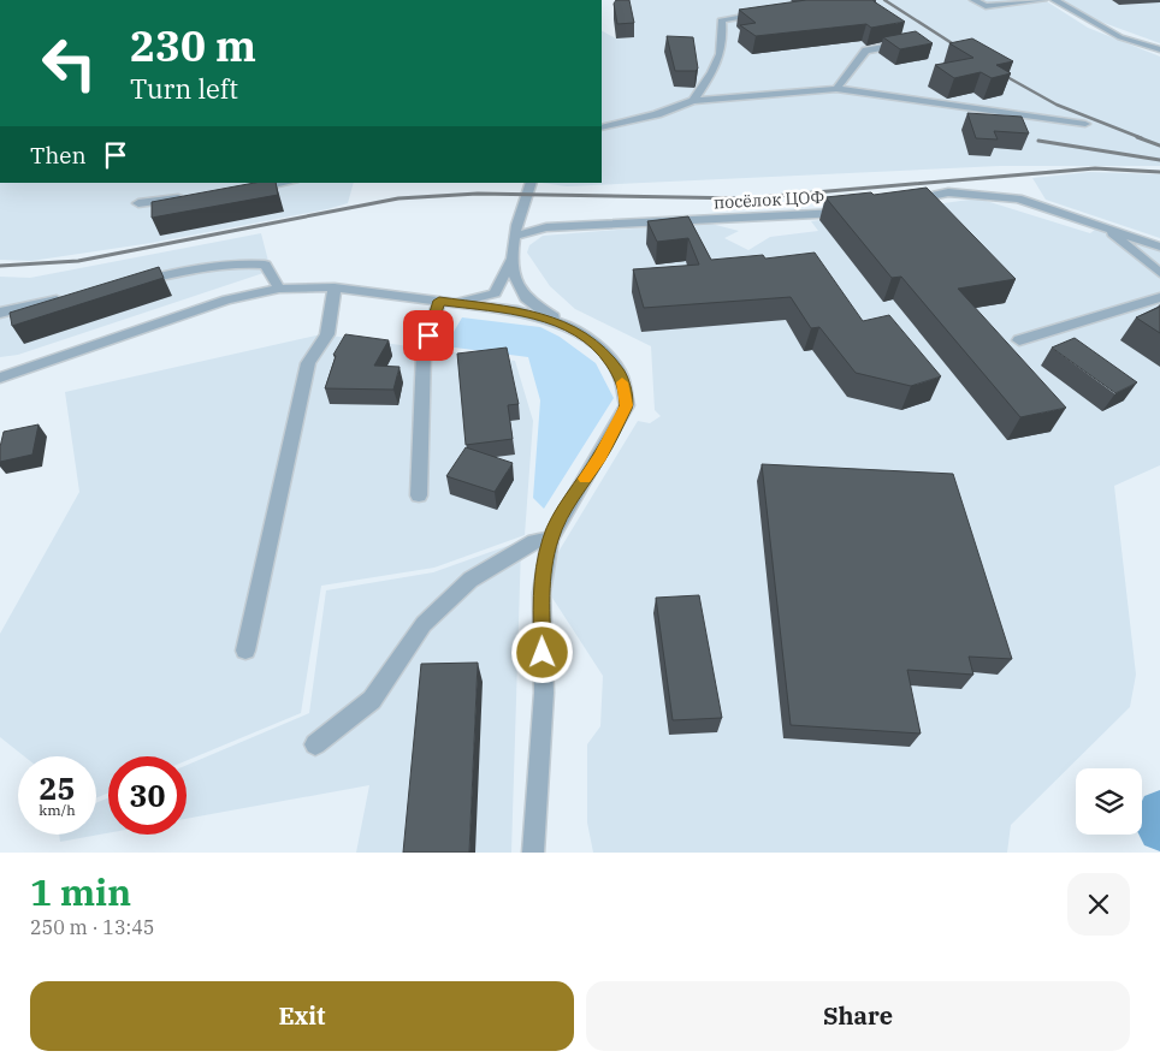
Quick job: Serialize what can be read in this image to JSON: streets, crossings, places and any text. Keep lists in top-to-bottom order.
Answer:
{
  "streets": {
    "street": ["посёлок ЦОФ"]
  },
  "page": {
    "turn": ["230 m", "Turn left"],
    "then": "Then",
    "speed": "25 km/h",
    "limit": "30",
    "heading": ["1 min", "250 m · 13:45"],
    "buttons": ["Exit", "Share"]
  }
}
